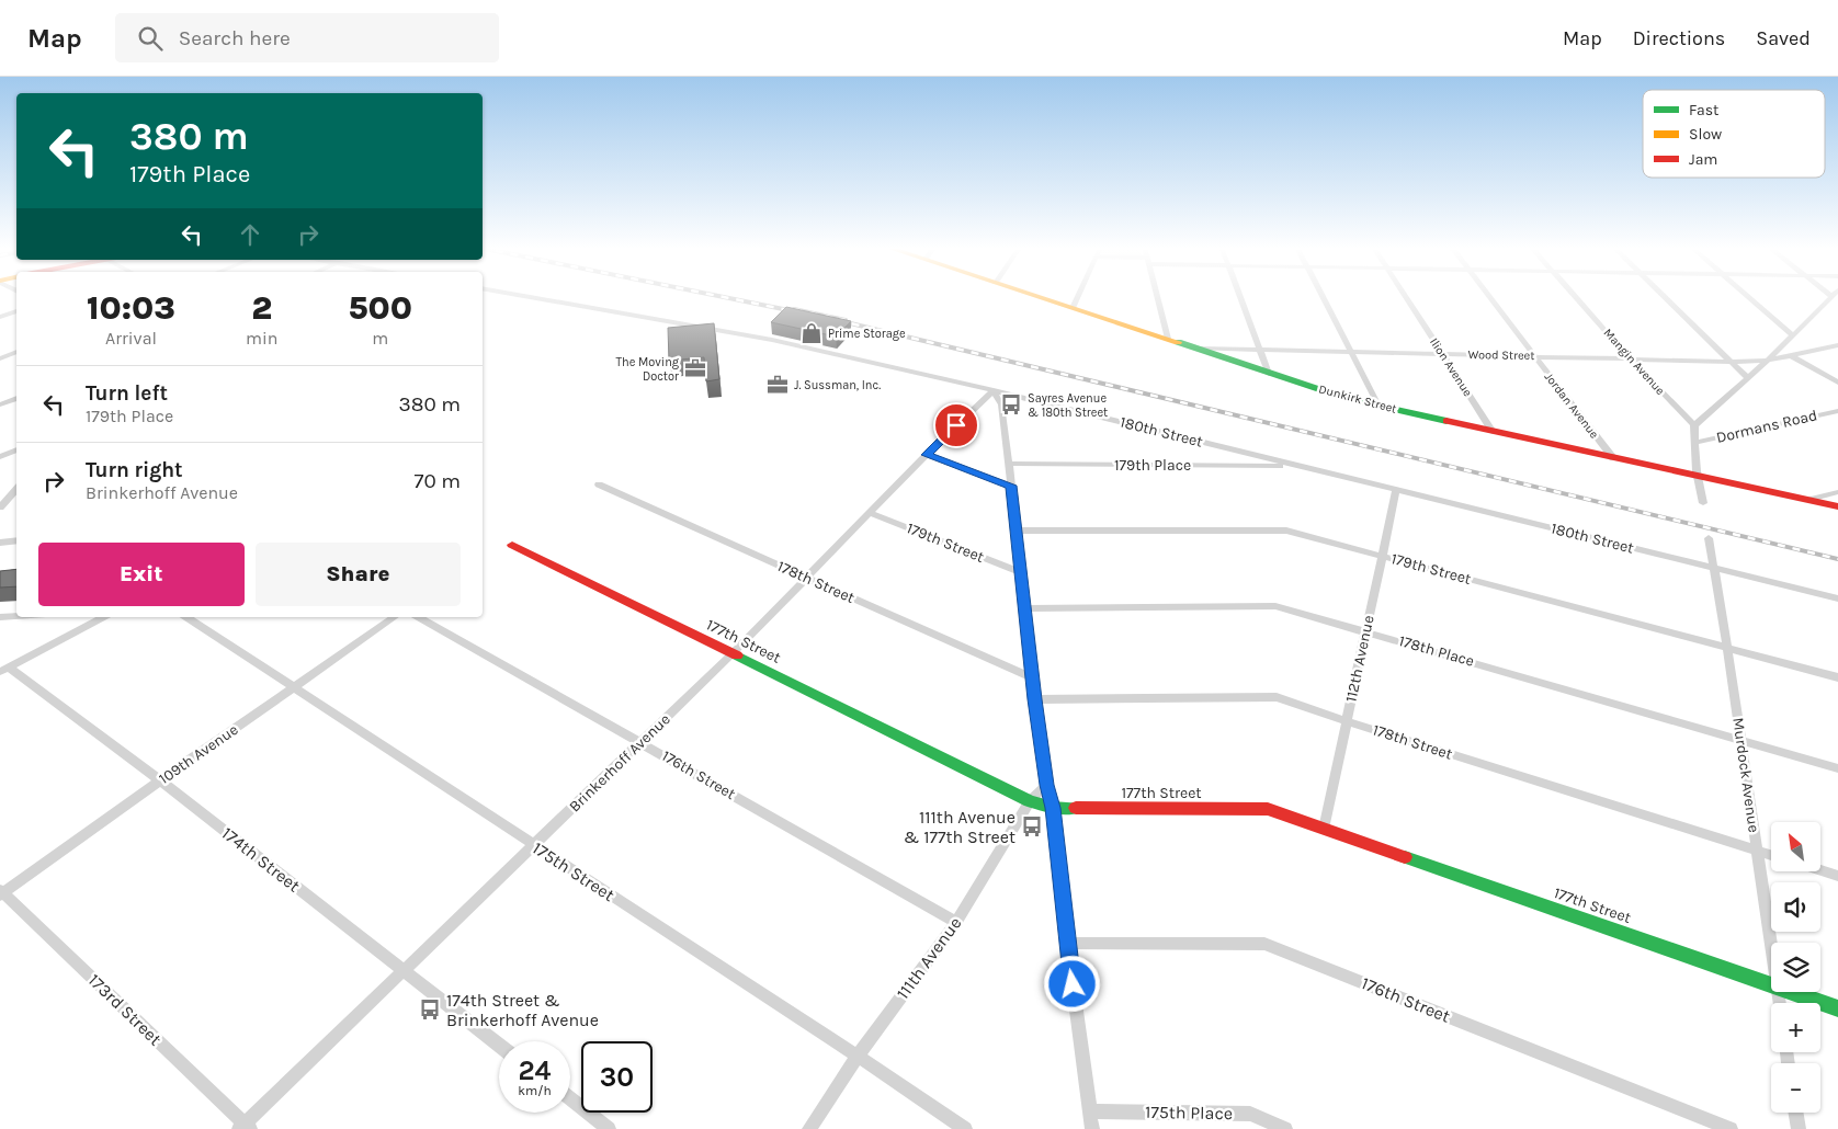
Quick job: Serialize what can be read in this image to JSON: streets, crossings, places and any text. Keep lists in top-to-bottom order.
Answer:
{
  "streets": {
    "main road": ["Dunkirk Street", "177th Street"],
    "street": [
      "Wood Street",
      "Mangin Avenue",
      "Ilion Avenue",
      "Jordan Avenue",
      "Dormans Road",
      "180th Street",
      "179th Place",
      "179th Street",
      "178th Street",
      "178th Place",
      "112th Avenue",
      "109th Avenue",
      "Brinkerhoff Avenue",
      "176th Street",
      "Murdock Avenue",
      "174th Street",
      "175th Street",
      "111th Avenue",
      "173rd Street",
      "175th Place"
    ]
  },
  "crossings": [
    ["Wood Street", "Mangin Avenue"],
    ["Wood Street", "Ilion Avenue"],
    ["Wood Street", "Dunkirk Street"],
    ["Wood Street", "Jordan Avenue"],
    ["Ilion Avenue", "Dunkirk Street"],
    ["Dunkirk Street", "Jordan Avenue"],
    ["180th Street", "179th Place"],
    ["180th Street", "112th Avenue"],
    ["180th Street", "Brinkerhoff Avenue"],
    ["180th Street", "Murdock Avenue"],
    ["179th Street", "112th Avenue"],
    ["179th Street", "Brinkerhoff Avenue"],
    ["179th Street", "Murdock Avenue"],
    ["178th Street", "112th Avenue"],
    ["178th Street", "Brinkerhoff Avenue"],
    ["178th Street", "Murdock Avenue"],
    ["177th Street", "112th Avenue"],
    ["177th Street", "Brinkerhoff Avenue"],
    ["177th Street", "111th Avenue"],
    ["178th Place", "112th Avenue"],
    ["178th Place", "Murdock Avenue"],
    ["109th Avenue", "174th Street"],
    ["109th Avenue", "175th Street"],
    ["109th Avenue", "173rd Street"],
    ["Brinkerhoff Avenue", "176th Street"],
    ["Brinkerhoff Avenue", "174th Street"],
    ["Brinkerhoff Avenue", "175th Street"],
    ["Brinkerhoff Avenue", "173rd Street"],
    ["176th Street", "111th Avenue"],
    ["175th Street", "111th Avenue"]
  ],
  "places": {
    "shop": ["Prime Storage"],
    "office": ["The Moving Doctor", "J. Sussman, Inc."],
    "bus stop": ["Sayres Avenue & 180th Street", "111th Avenue & 177th Street", "174th Street & Brinkerhoff Avenue"]
  },
  "legend": ["Fast", "Slow", "Jam"],
  "north": "top left",
  "page": {
    "header": "Map",
    "search": "Search here",
    "nav": ["Map", "Directions", "Saved"],
    "turn": ["380 m", "179th Place"],
    "eta": [
      "10:03",
      "Arrival",
      "2",
      "min",
      "500",
      "m"
    ],
    "list": [
      {
        "name": "Turn left",
        "note": "179th Place",
        "value": "380 m"
      },
      {
        "name": "Turn right",
        "note": "Brinkerhoff Avenue",
        "value": "70 m"
      }
    ],
    "buttons": ["Exit", "Share"],
    "map_buttons": ["+", "−"],
    "speed": "24 km/h",
    "limit": "30"
  }
}
